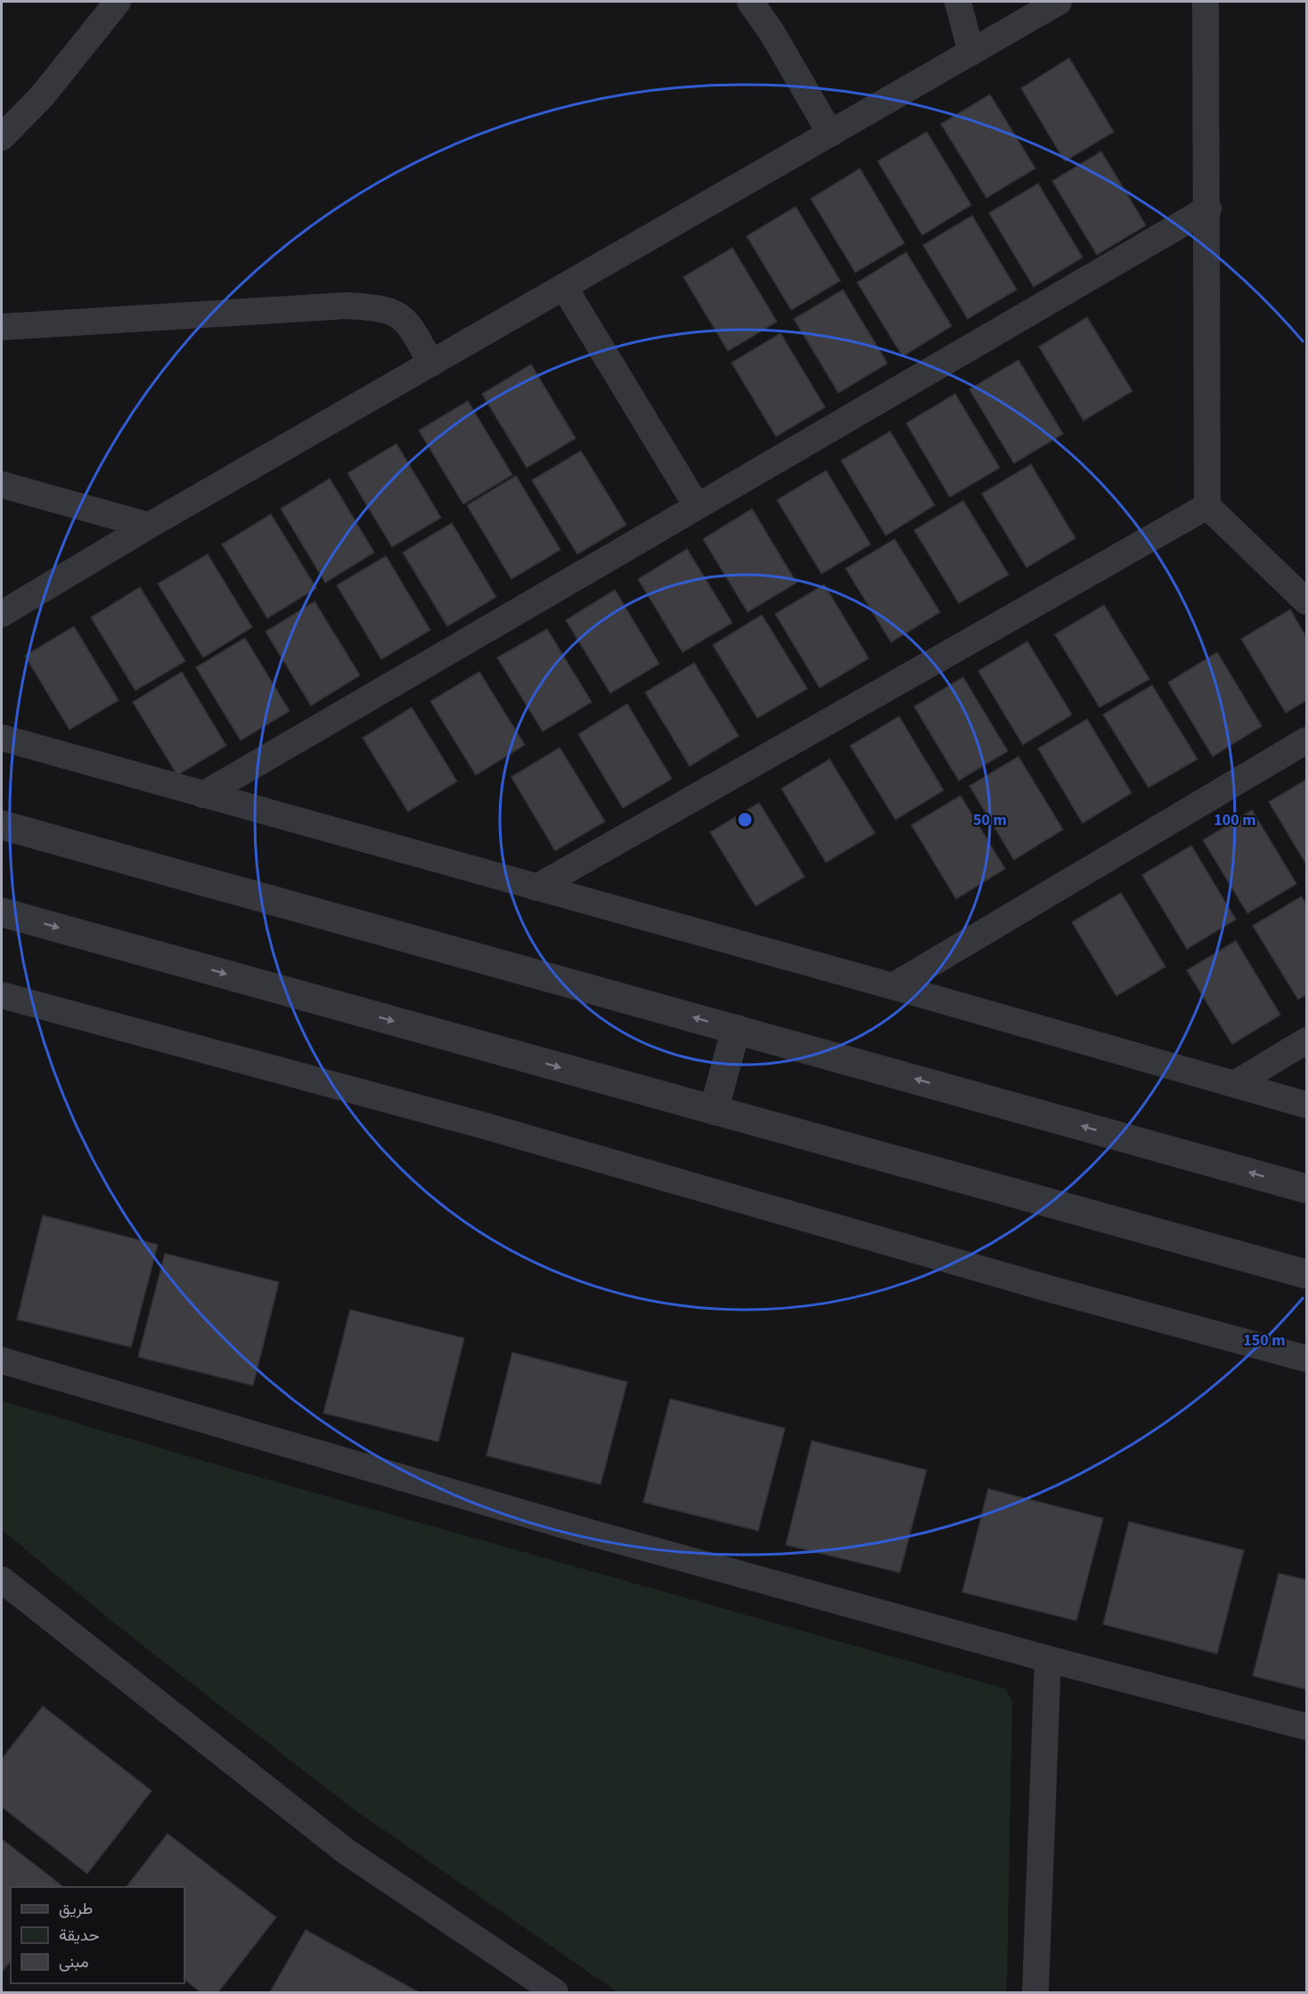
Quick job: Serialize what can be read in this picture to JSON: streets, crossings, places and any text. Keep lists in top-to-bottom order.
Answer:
{
  "legend": ["طريق", "حديقة", "مبنى"],
  "rings": ["50 m", "100 m", "150 m"]
}
